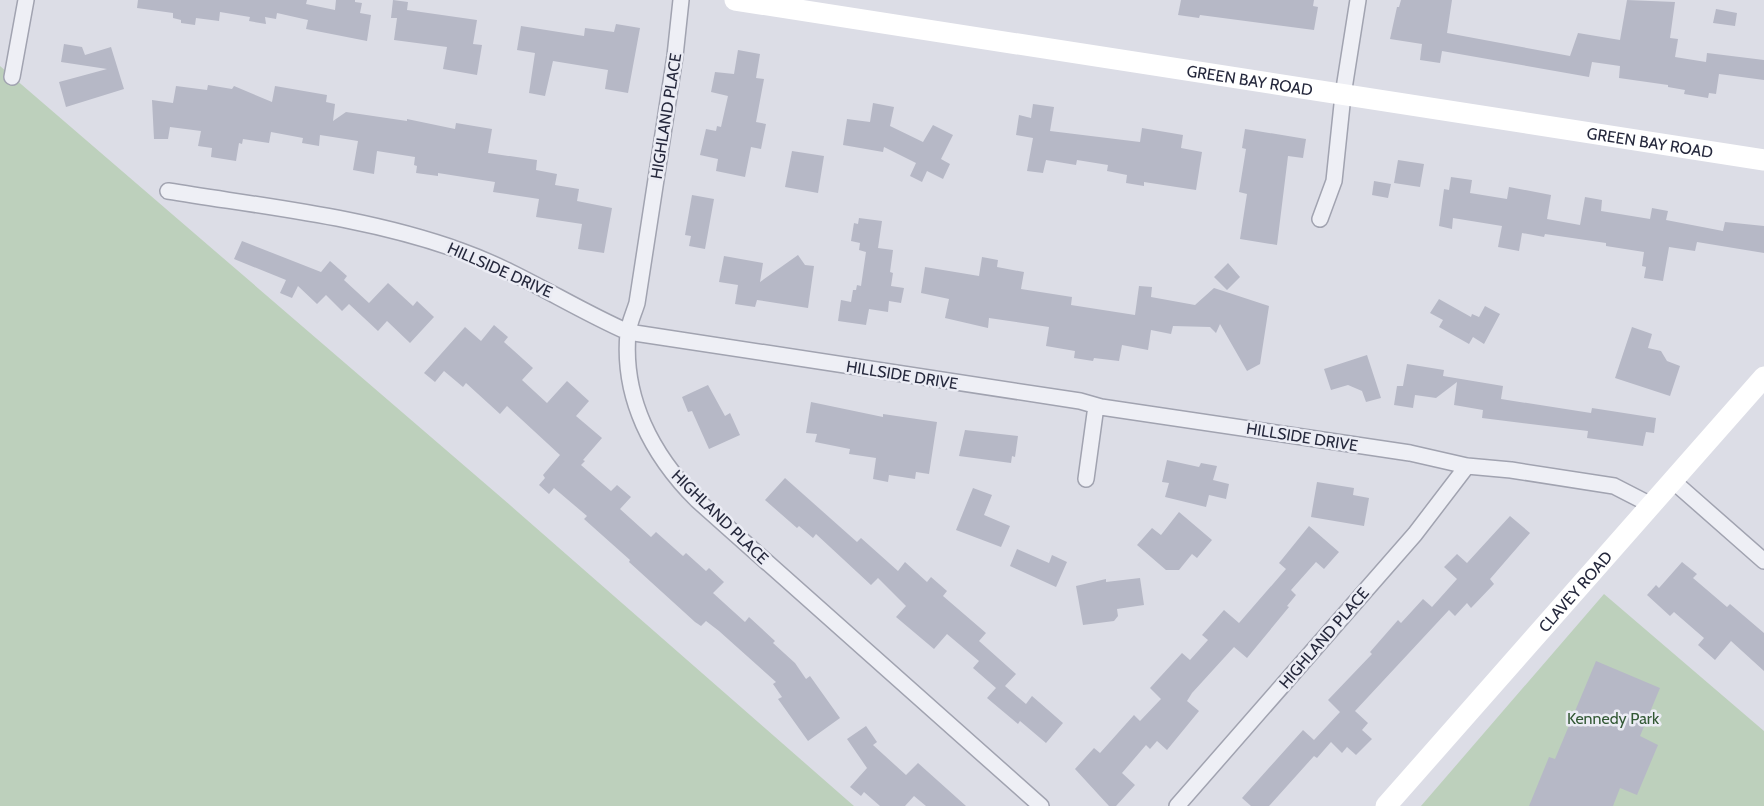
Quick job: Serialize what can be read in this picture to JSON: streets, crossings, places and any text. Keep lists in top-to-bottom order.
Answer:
{
  "streets": {
    "main road": ["GREEN BAY ROAD", "CLAVEY ROAD"],
    "street": ["HIGHLAND PLACE", "HILLSIDE DRIVE"]
  },
  "crossings": [
    ["HIGHLAND PLACE", "HILLSIDE DRIVE"],
    ["HILLSIDE DRIVE", "CLAVEY ROAD"]
  ],
  "parks": ["Kennedy Park"]
}
